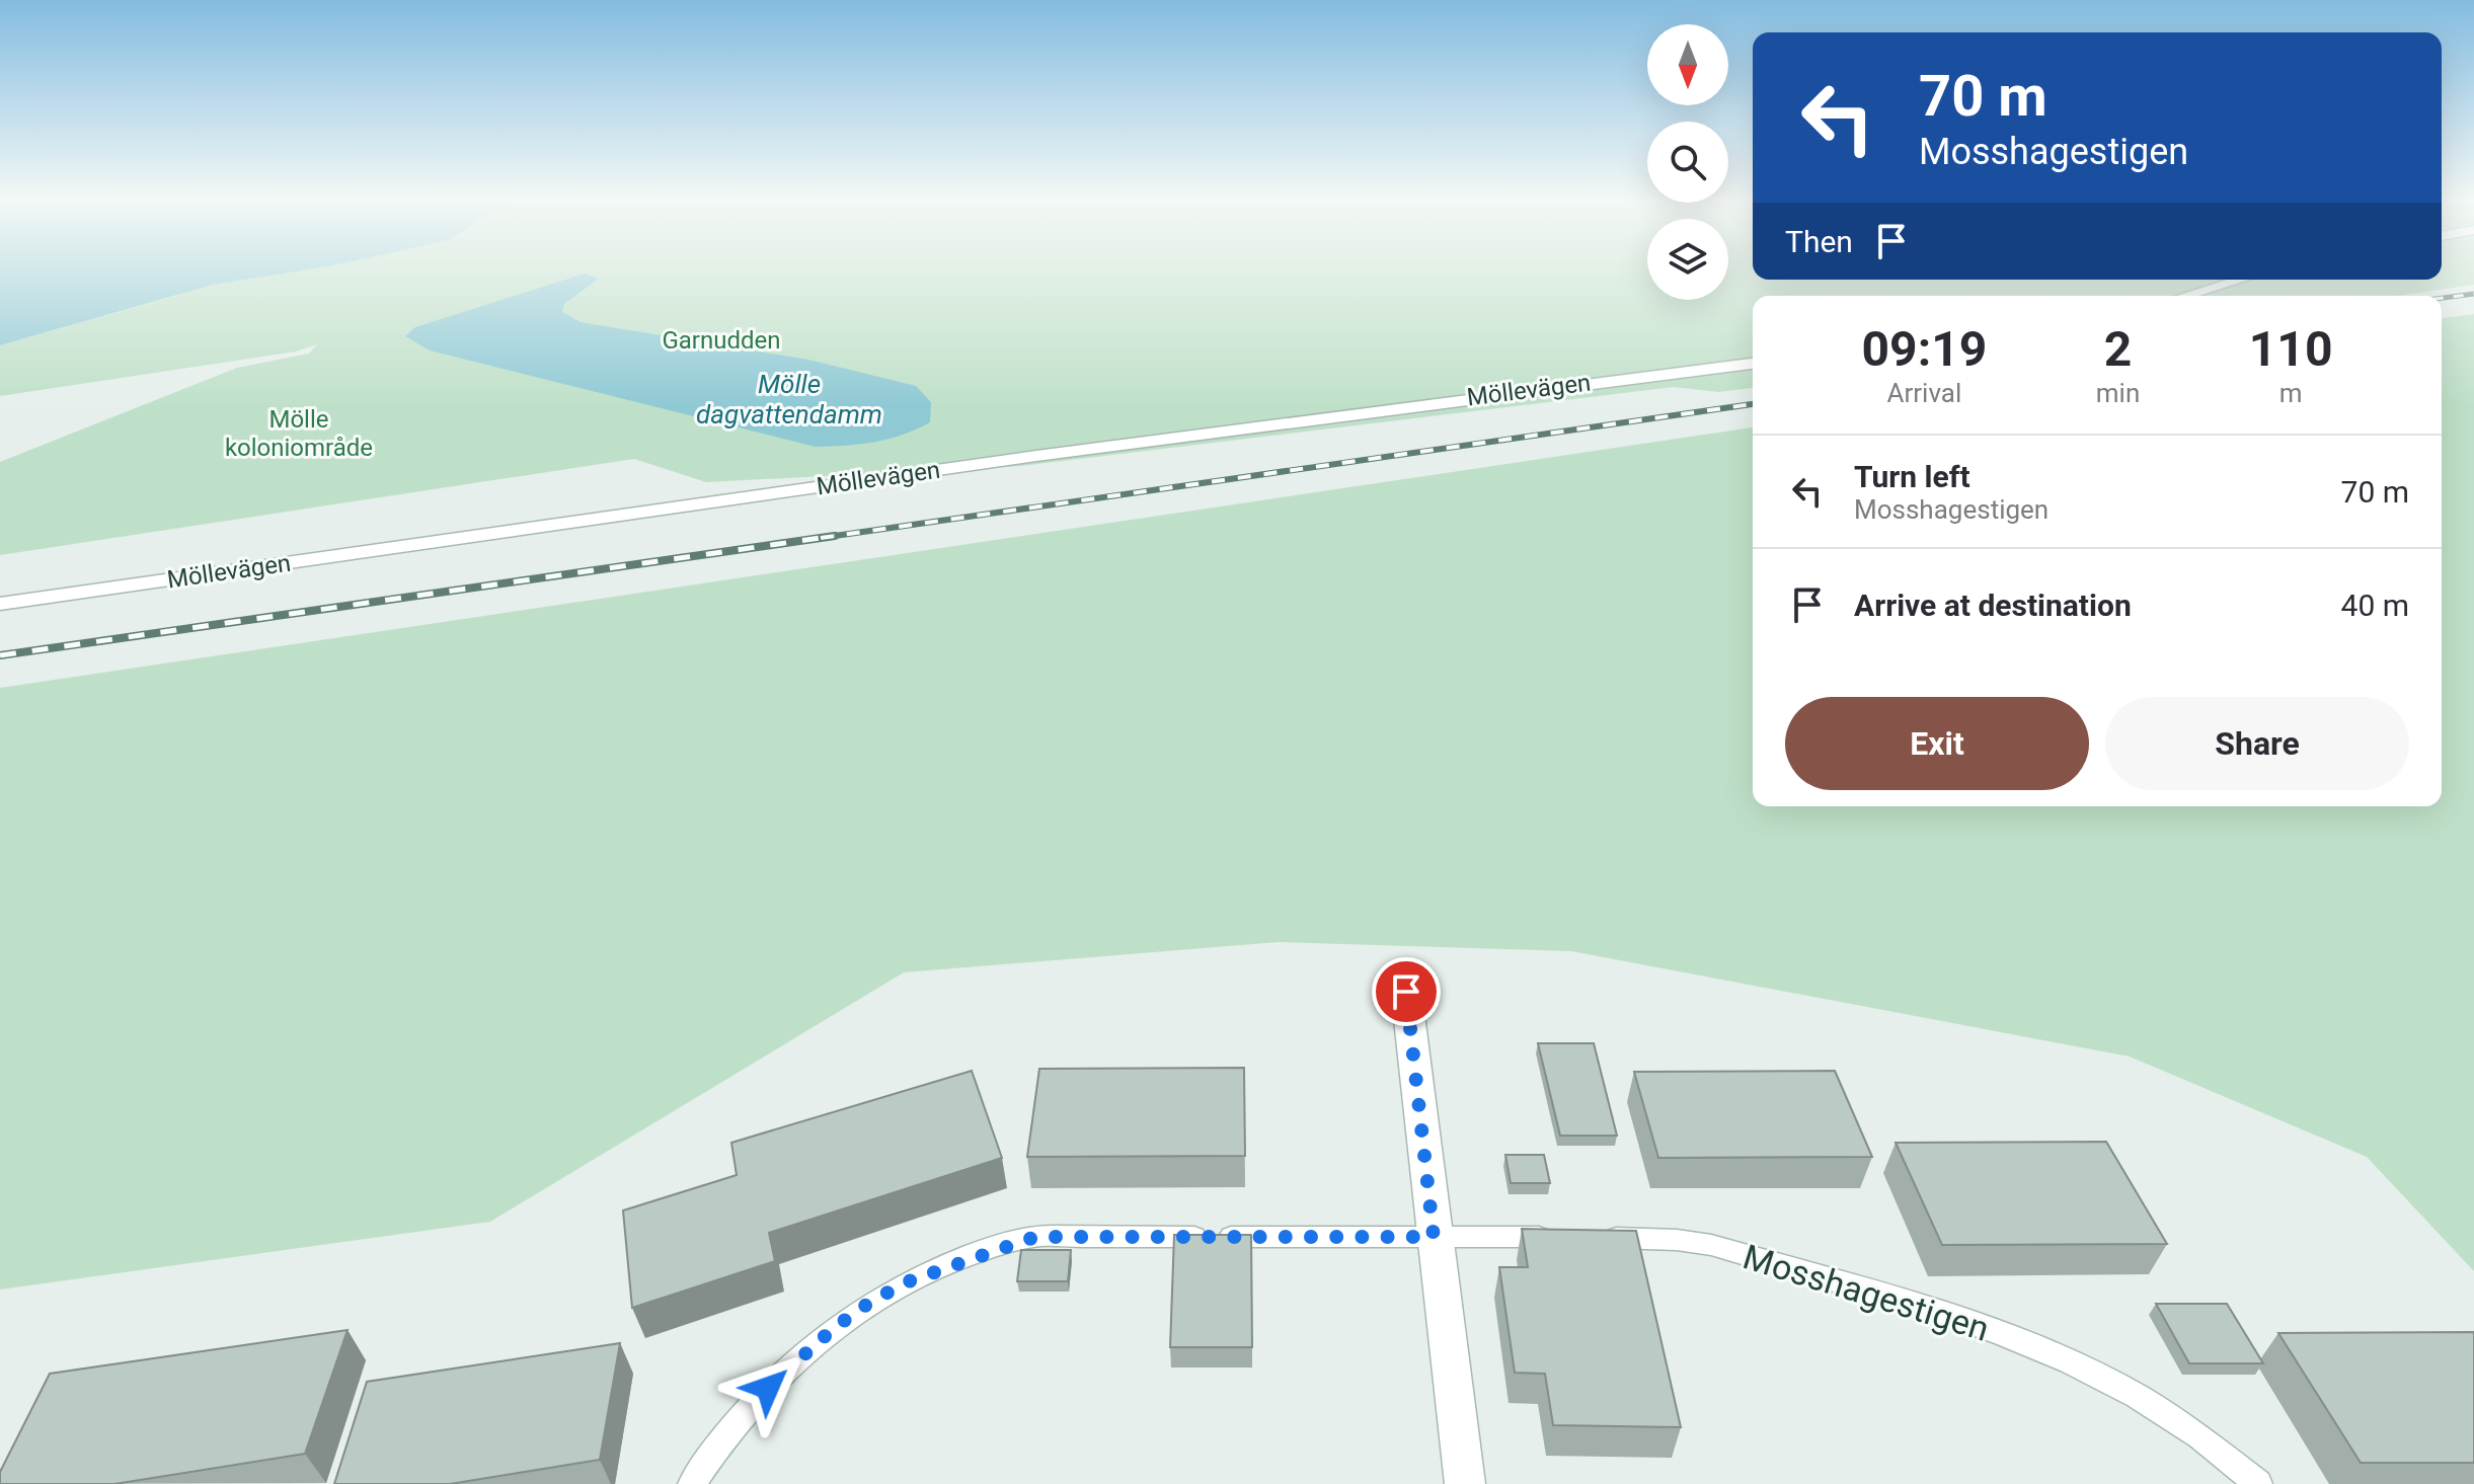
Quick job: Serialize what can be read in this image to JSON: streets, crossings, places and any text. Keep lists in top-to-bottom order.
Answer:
{
  "streets": {
    "street": ["Möllevägen"],
    "lane": ["Mosshagestigen"]
  },
  "water": ["Mölle dagvattendamm"],
  "parks": ["Garnudden", "Mölle koloniområde"],
  "north": "bottom",
  "page": {
    "turn": ["70 m", "Mosshagestigen"],
    "then": "Then",
    "eta": [
      "09:19",
      "Arrival",
      "2",
      "min",
      "110",
      "m"
    ],
    "list": [
      {
        "name": "Turn left",
        "note": "Mosshagestigen",
        "value": "70 m"
      },
      {
        "name": "Arrive at destination",
        "value": "40 m"
      }
    ],
    "buttons": ["Exit", "Share"]
  }
}
